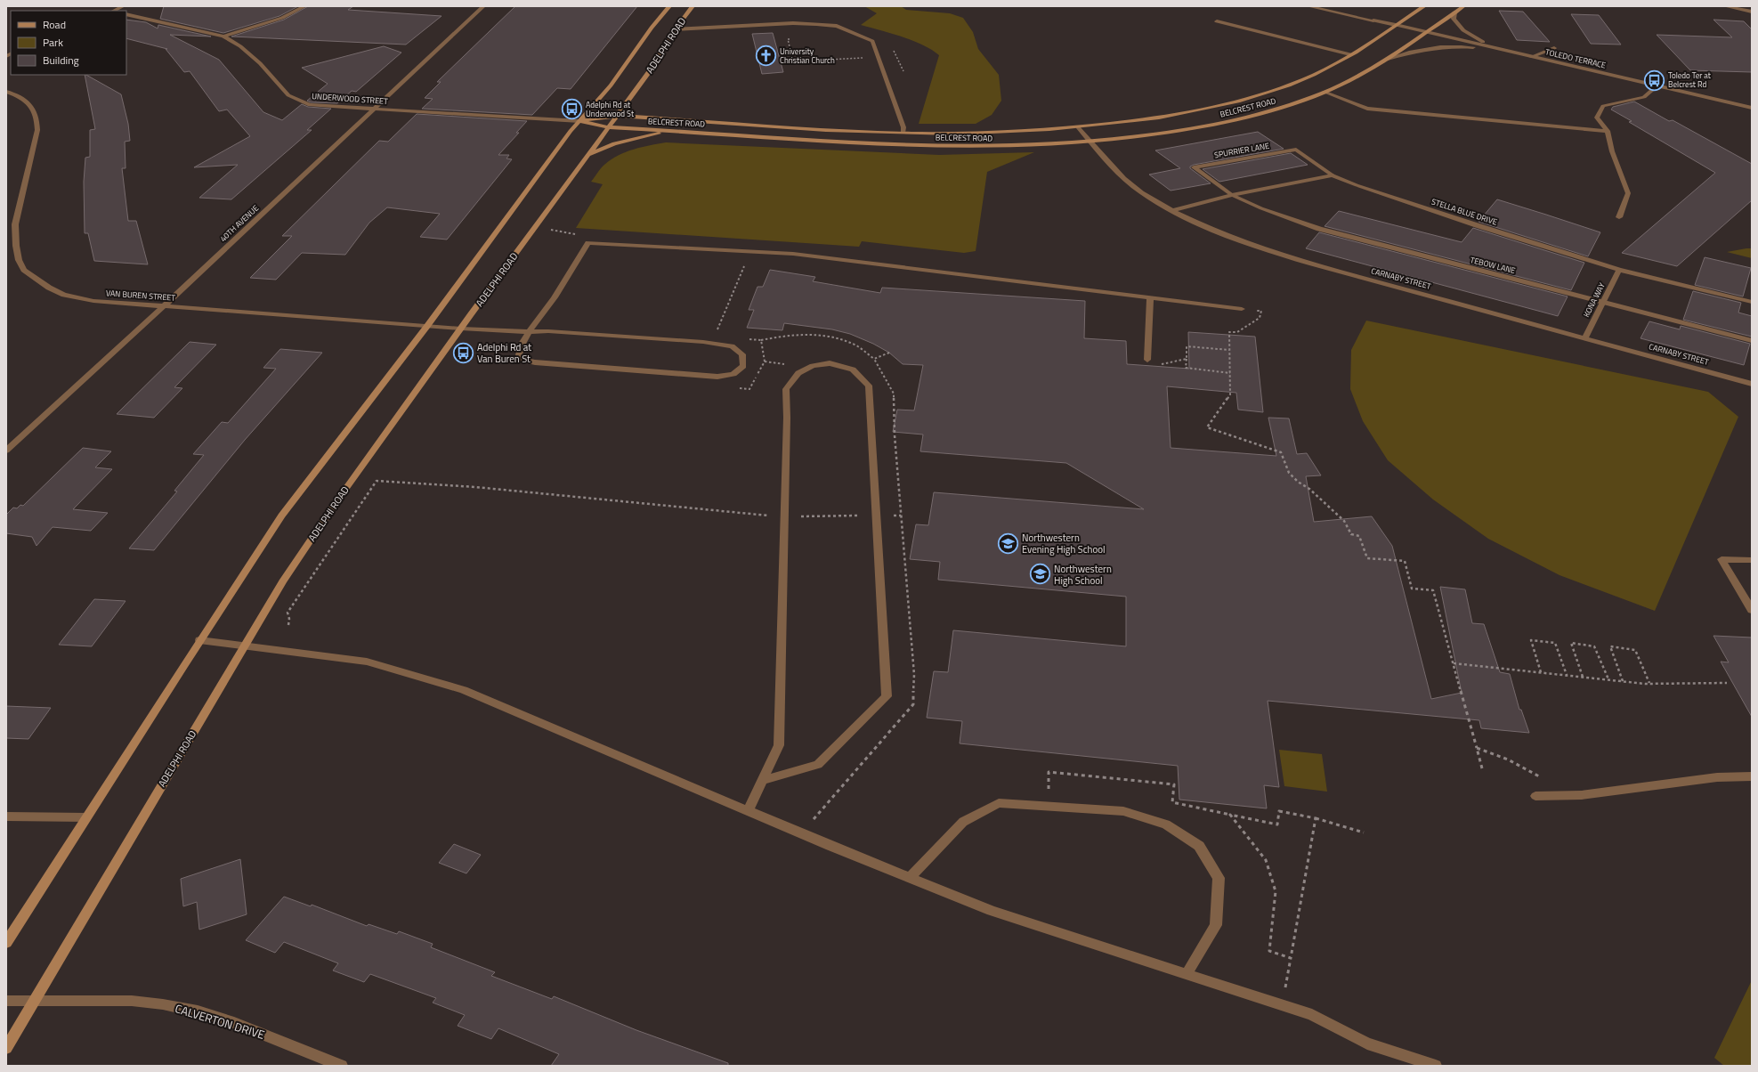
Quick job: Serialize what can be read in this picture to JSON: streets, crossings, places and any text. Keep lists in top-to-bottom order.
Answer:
{
  "streets": {
    "main road": ["ADELPHI ROAD", "BELCREST ROAD"],
    "street": [
      "TOLEDO TERRACE",
      "UNDERWOOD STREET",
      "SPURRIER LANE",
      "STELLA BLUE DRIVE",
      "40TH AVENUE",
      "TEBOW LANE",
      "CARNABY STREET",
      "VAN BUREN STREET",
      "KONA WAY",
      "CALVERTON DRIVE"
    ]
  },
  "crossings": [
    ["ADELPHI ROAD", "UNDERWOOD STREET"],
    ["ADELPHI ROAD", "BELCREST ROAD"],
    ["ADELPHI ROAD", "VAN BUREN STREET"],
    ["ADELPHI ROAD", "CALVERTON DRIVE"],
    ["TOLEDO TERRACE", "BELCREST ROAD"],
    ["UNDERWOOD STREET", "BELCREST ROAD"],
    ["UNDERWOOD STREET", "40TH AVENUE"],
    ["BELCREST ROAD", "CARNABY STREET"],
    ["SPURRIER LANE", "STELLA BLUE DRIVE"],
    ["SPURRIER LANE", "TEBOW LANE"],
    ["STELLA BLUE DRIVE", "KONA WAY"],
    ["40TH AVENUE", "VAN BUREN STREET"],
    ["TEBOW LANE", "KONA WAY"],
    ["CARNABY STREET", "KONA WAY"]
  ],
  "places": {
    "church": ["University Christian Church"],
    "bus stop": ["Toledo Ter at Belcrest Rd", "Adelphi Rd at Underwood St", "Adelphi Rd at Van Buren St"],
    "school or university": ["Northwestern Evening High School", "Northwestern High School"]
  },
  "legend": ["Road", "Park", "Building"]
}
